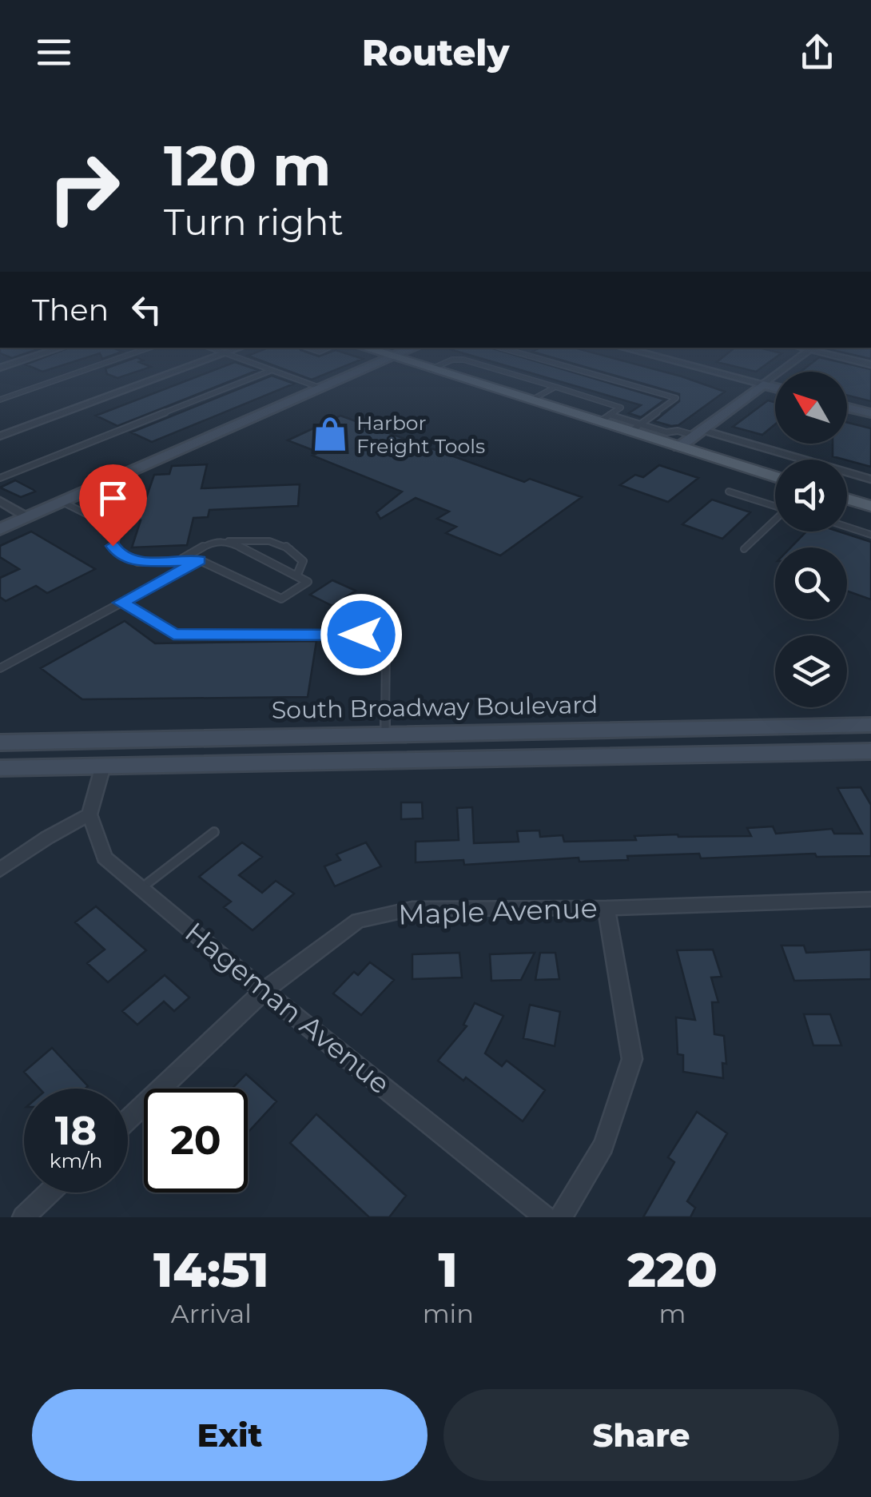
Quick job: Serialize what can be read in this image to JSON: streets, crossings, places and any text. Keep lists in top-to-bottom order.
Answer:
{
  "streets": {
    "main road": ["South Broadway Boulevard"],
    "street": ["Maple Avenue", "Hageman Avenue"]
  },
  "crossings": [
    ["Maple Avenue", "Hageman Avenue"]
  ],
  "places": {
    "shop": ["Harbor Freight Tools"]
  },
  "north": "top left",
  "page": {
    "header": "Routely",
    "turn": ["120 m", "Turn right"],
    "then": "Then",
    "speed": "18 km/h",
    "limit": "20",
    "eta": [
      "14:51",
      "Arrival",
      "1",
      "min",
      "220",
      "m"
    ],
    "buttons": ["Exit", "Share"]
  }
}
